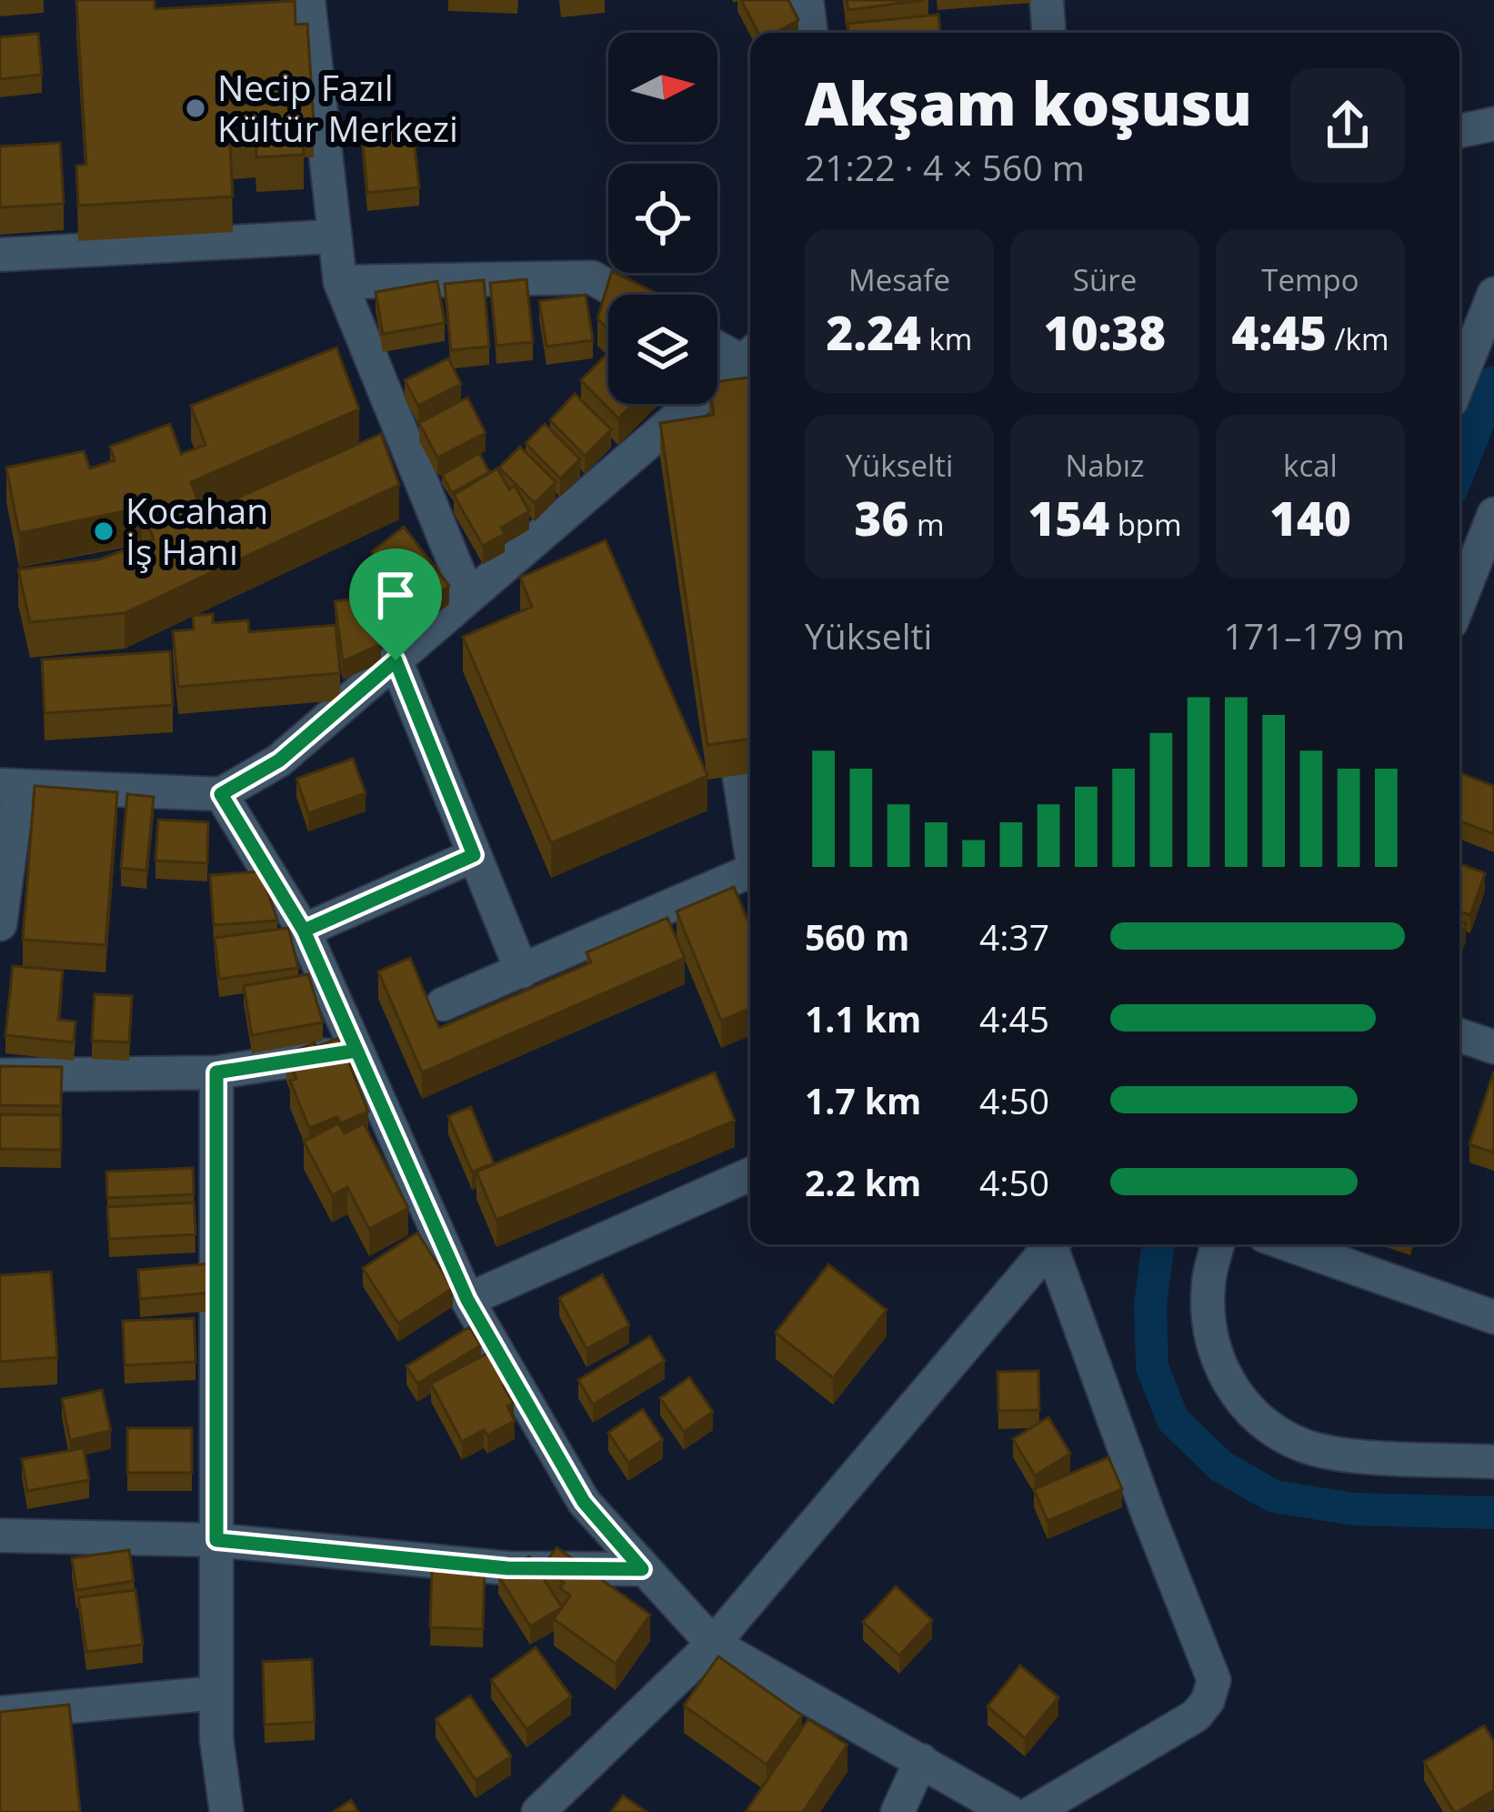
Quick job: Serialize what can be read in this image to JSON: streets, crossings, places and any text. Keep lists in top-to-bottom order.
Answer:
{
  "places": ["Necip Fazıl Kültür Merkezi", "Kocahan İş Hanı"],
  "north": "right",
  "page": {
    "heading": ["Akşam koşusu", "21:22 · 4 × 560 m"],
    "stats": [
      ["Mesafe", "2.24 km"],
      ["Süre", "10:38"],
      ["Tempo", "4:45 /km"],
      ["Yükselti", "36 m"],
      ["Nabız", "154 bpm"],
      ["kcal", "140"]
    ],
    "chart": ["Yükselti", "171–179 m"],
    "list": [
      {
        "name": "560 m",
        "note": "4:37"
      },
      {
        "name": "1.1 km",
        "note": "4:45"
      },
      {
        "name": "1.7 km",
        "note": "4:50"
      },
      {
        "name": "2.2 km",
        "note": "4:50"
      }
    ]
  }
}
